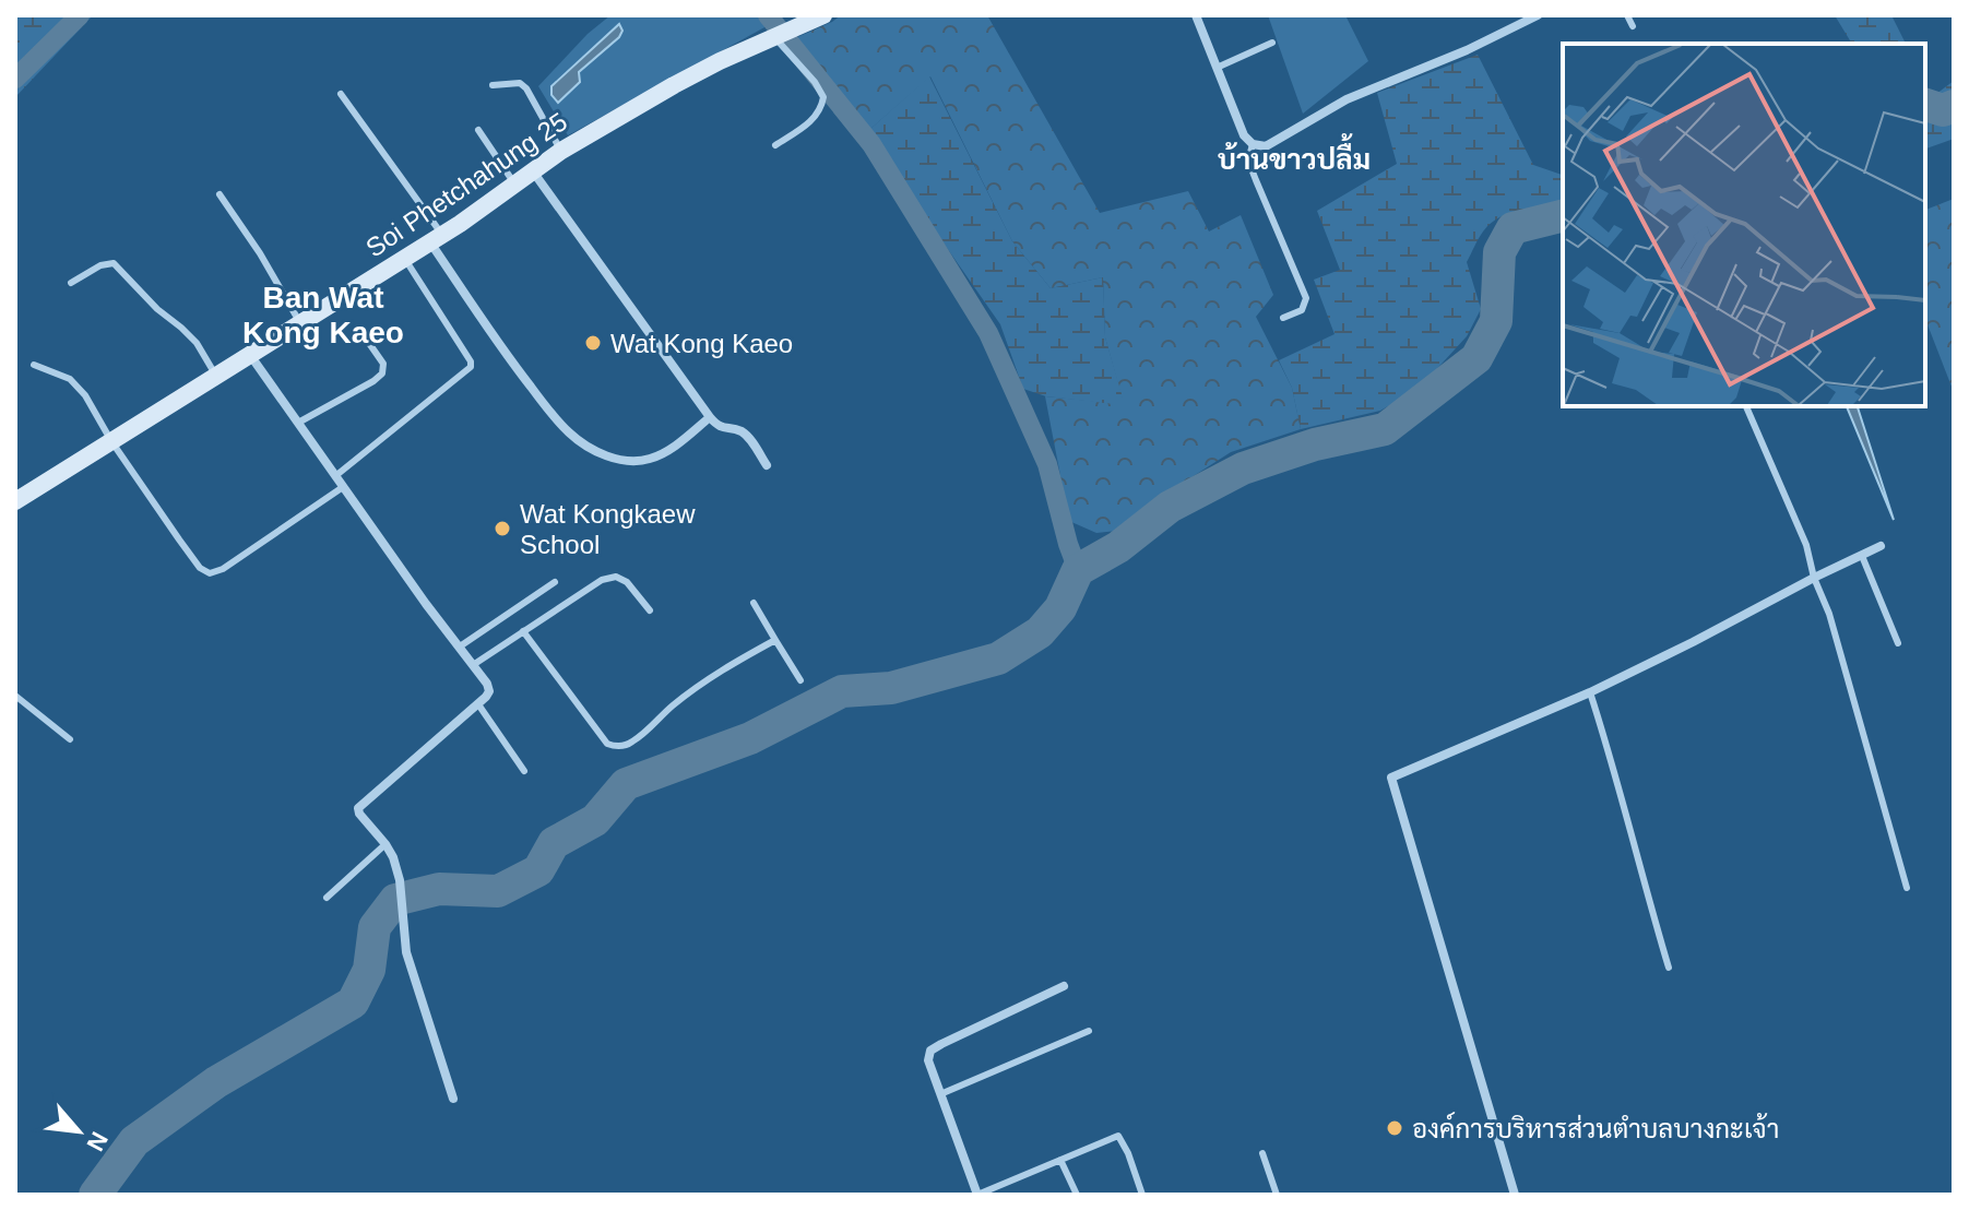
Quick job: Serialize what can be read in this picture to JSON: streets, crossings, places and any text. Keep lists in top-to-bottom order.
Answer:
{
  "streets": {
    "street": ["Soi Phetchahung 25"]
  },
  "districts": ["บ้านขาวปลื้ม", "Ban Wat Kong Kaeo"],
  "places": ["Wat Kong Kaeo", "Wat Kongkaew School", "องค์การบริหารส่วนตำบลบางกะเจ้า"],
  "north": "bottom right"
}
